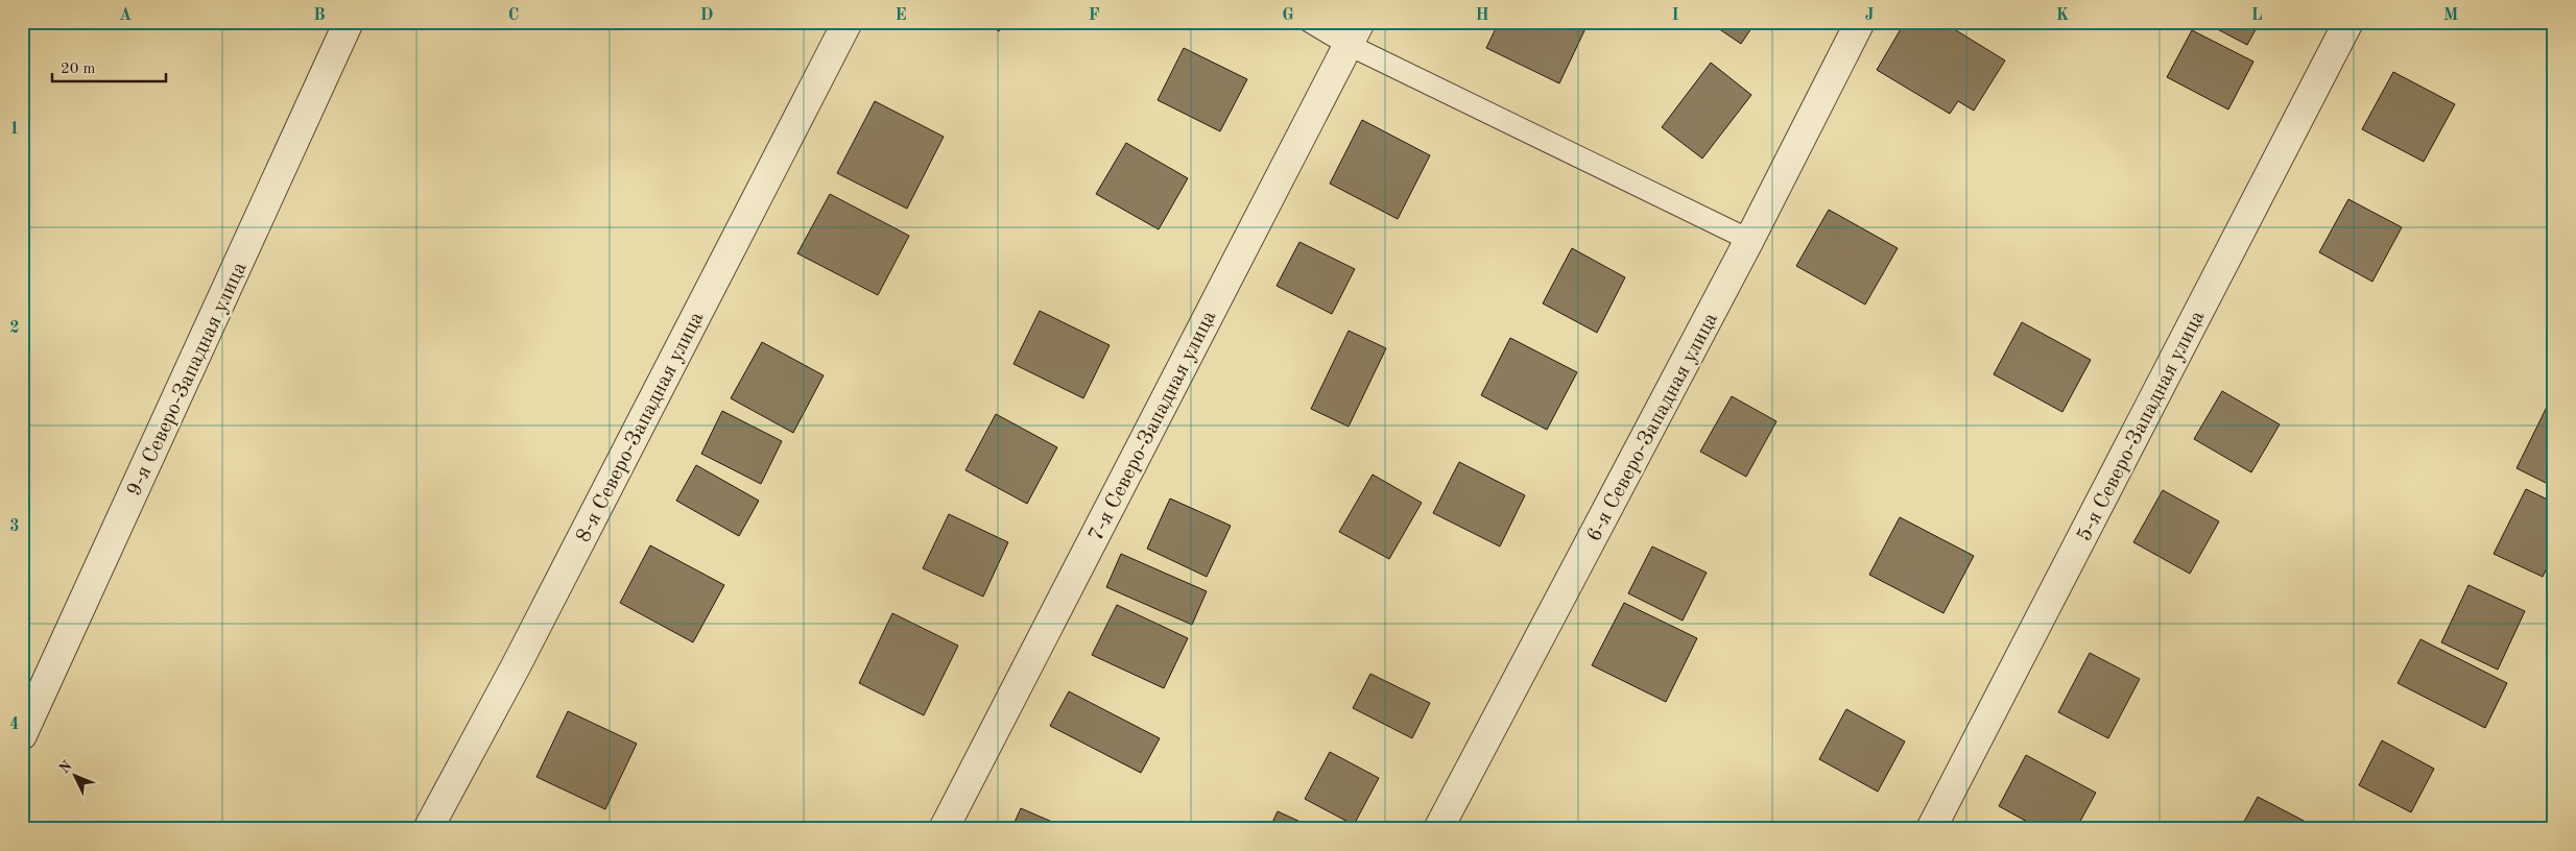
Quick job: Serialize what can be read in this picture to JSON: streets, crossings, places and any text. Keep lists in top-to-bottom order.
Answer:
{
  "streets": {
    "street": [
      "9-я Северо-Западная улица",
      "7-я Северо-Западная улица",
      "5-я Северо-Западная улица",
      "8-я Северо-Западная улица",
      "6-я Северо-Западная улица"
    ]
  },
  "scale_bar": "20 m",
  "north": "top left",
  "grid": {
    "columns": [
      "A",
      "B",
      "C",
      "D",
      "E",
      "F",
      "G",
      "H",
      "I",
      "J",
      "K",
      "L",
      "M"
    ],
    "rows": [
      "1",
      "2",
      "3",
      "4"
    ]
  }
}
